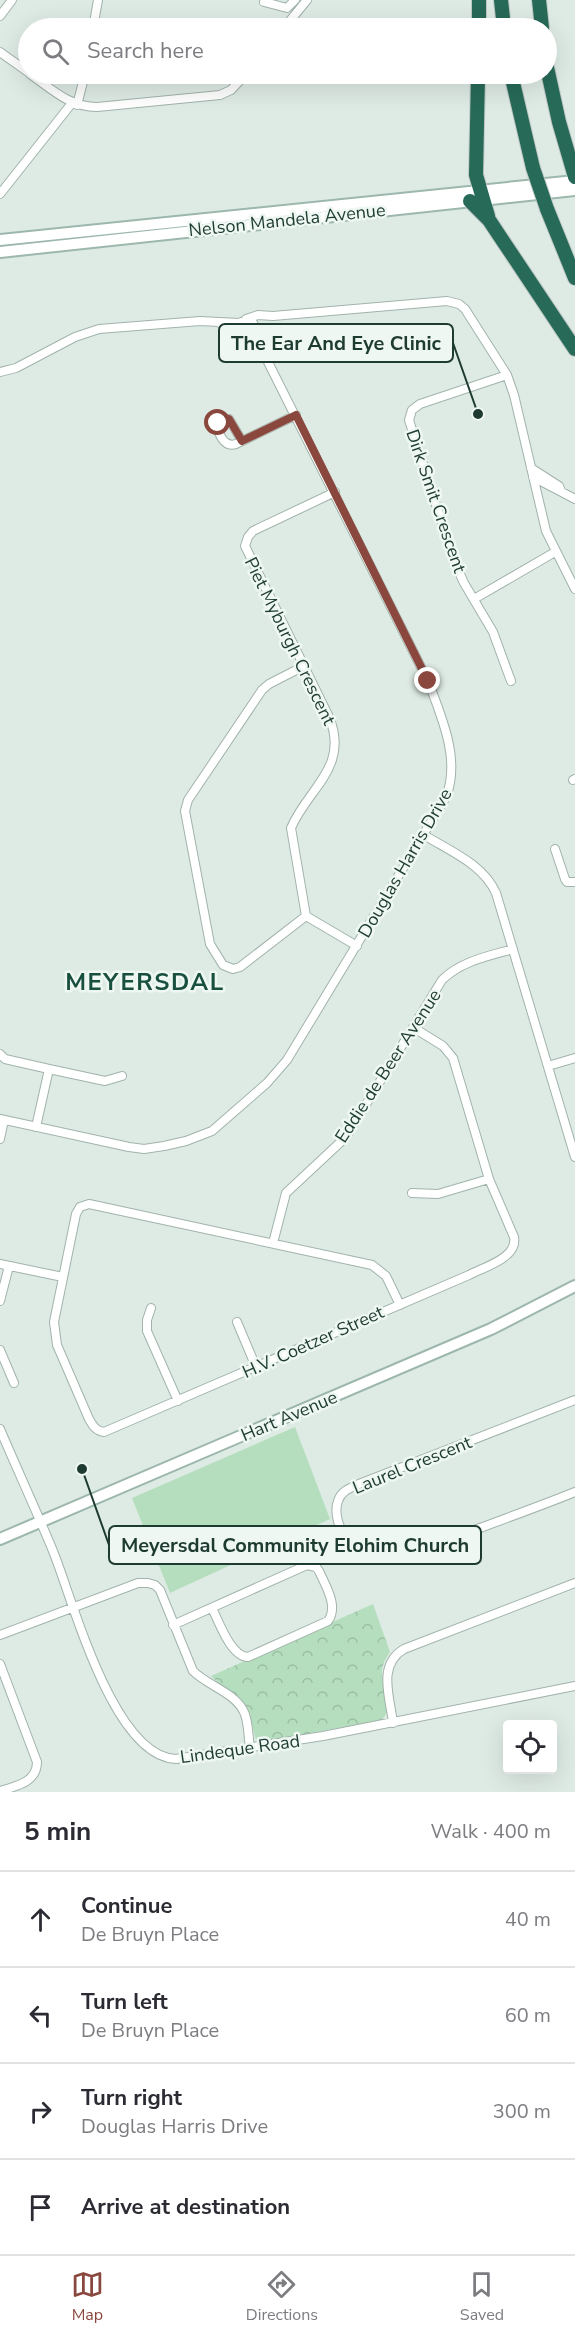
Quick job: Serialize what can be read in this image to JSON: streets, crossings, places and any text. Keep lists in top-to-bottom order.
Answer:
{
  "streets": {
    "street": [
      "Nelson Mandela Avenue",
      "Dirk Smit Crescent",
      "Piet Myburgh Crescent",
      "Douglas Harris Drive",
      "Eddie de Beer Avenue",
      "H.V. Coetzer Street",
      "Hart Avenue",
      "Laurel Crescent",
      "Lindeque Road"
    ]
  },
  "crossings": [
    ["Dirk Smit Crescent", "Douglas Harris Drive"],
    ["Piet Myburgh Crescent", "Douglas Harris Drive"],
    ["Eddie de Beer Avenue", "H.V. Coetzer Street"],
    ["Hart Avenue", "Lindeque Road"]
  ],
  "districts": ["MEYERSDAL"],
  "places": ["The Ear And Eye Clinic", "Meyersdal Community Elohim Church"],
  "page": {
    "search": "Search here",
    "heading": ["5 min", "Walk · 400 m"],
    "list": [
      ["Continue", "De Bruyn Place", "40 m"],
      ["Turn left", "De Bruyn Place", "60 m"],
      ["Turn right", "Douglas Harris Drive", "300 m"],
      "Arrive at destination"
    ],
    "nav": ["Map", "Directions", "Saved"]
  }
}
